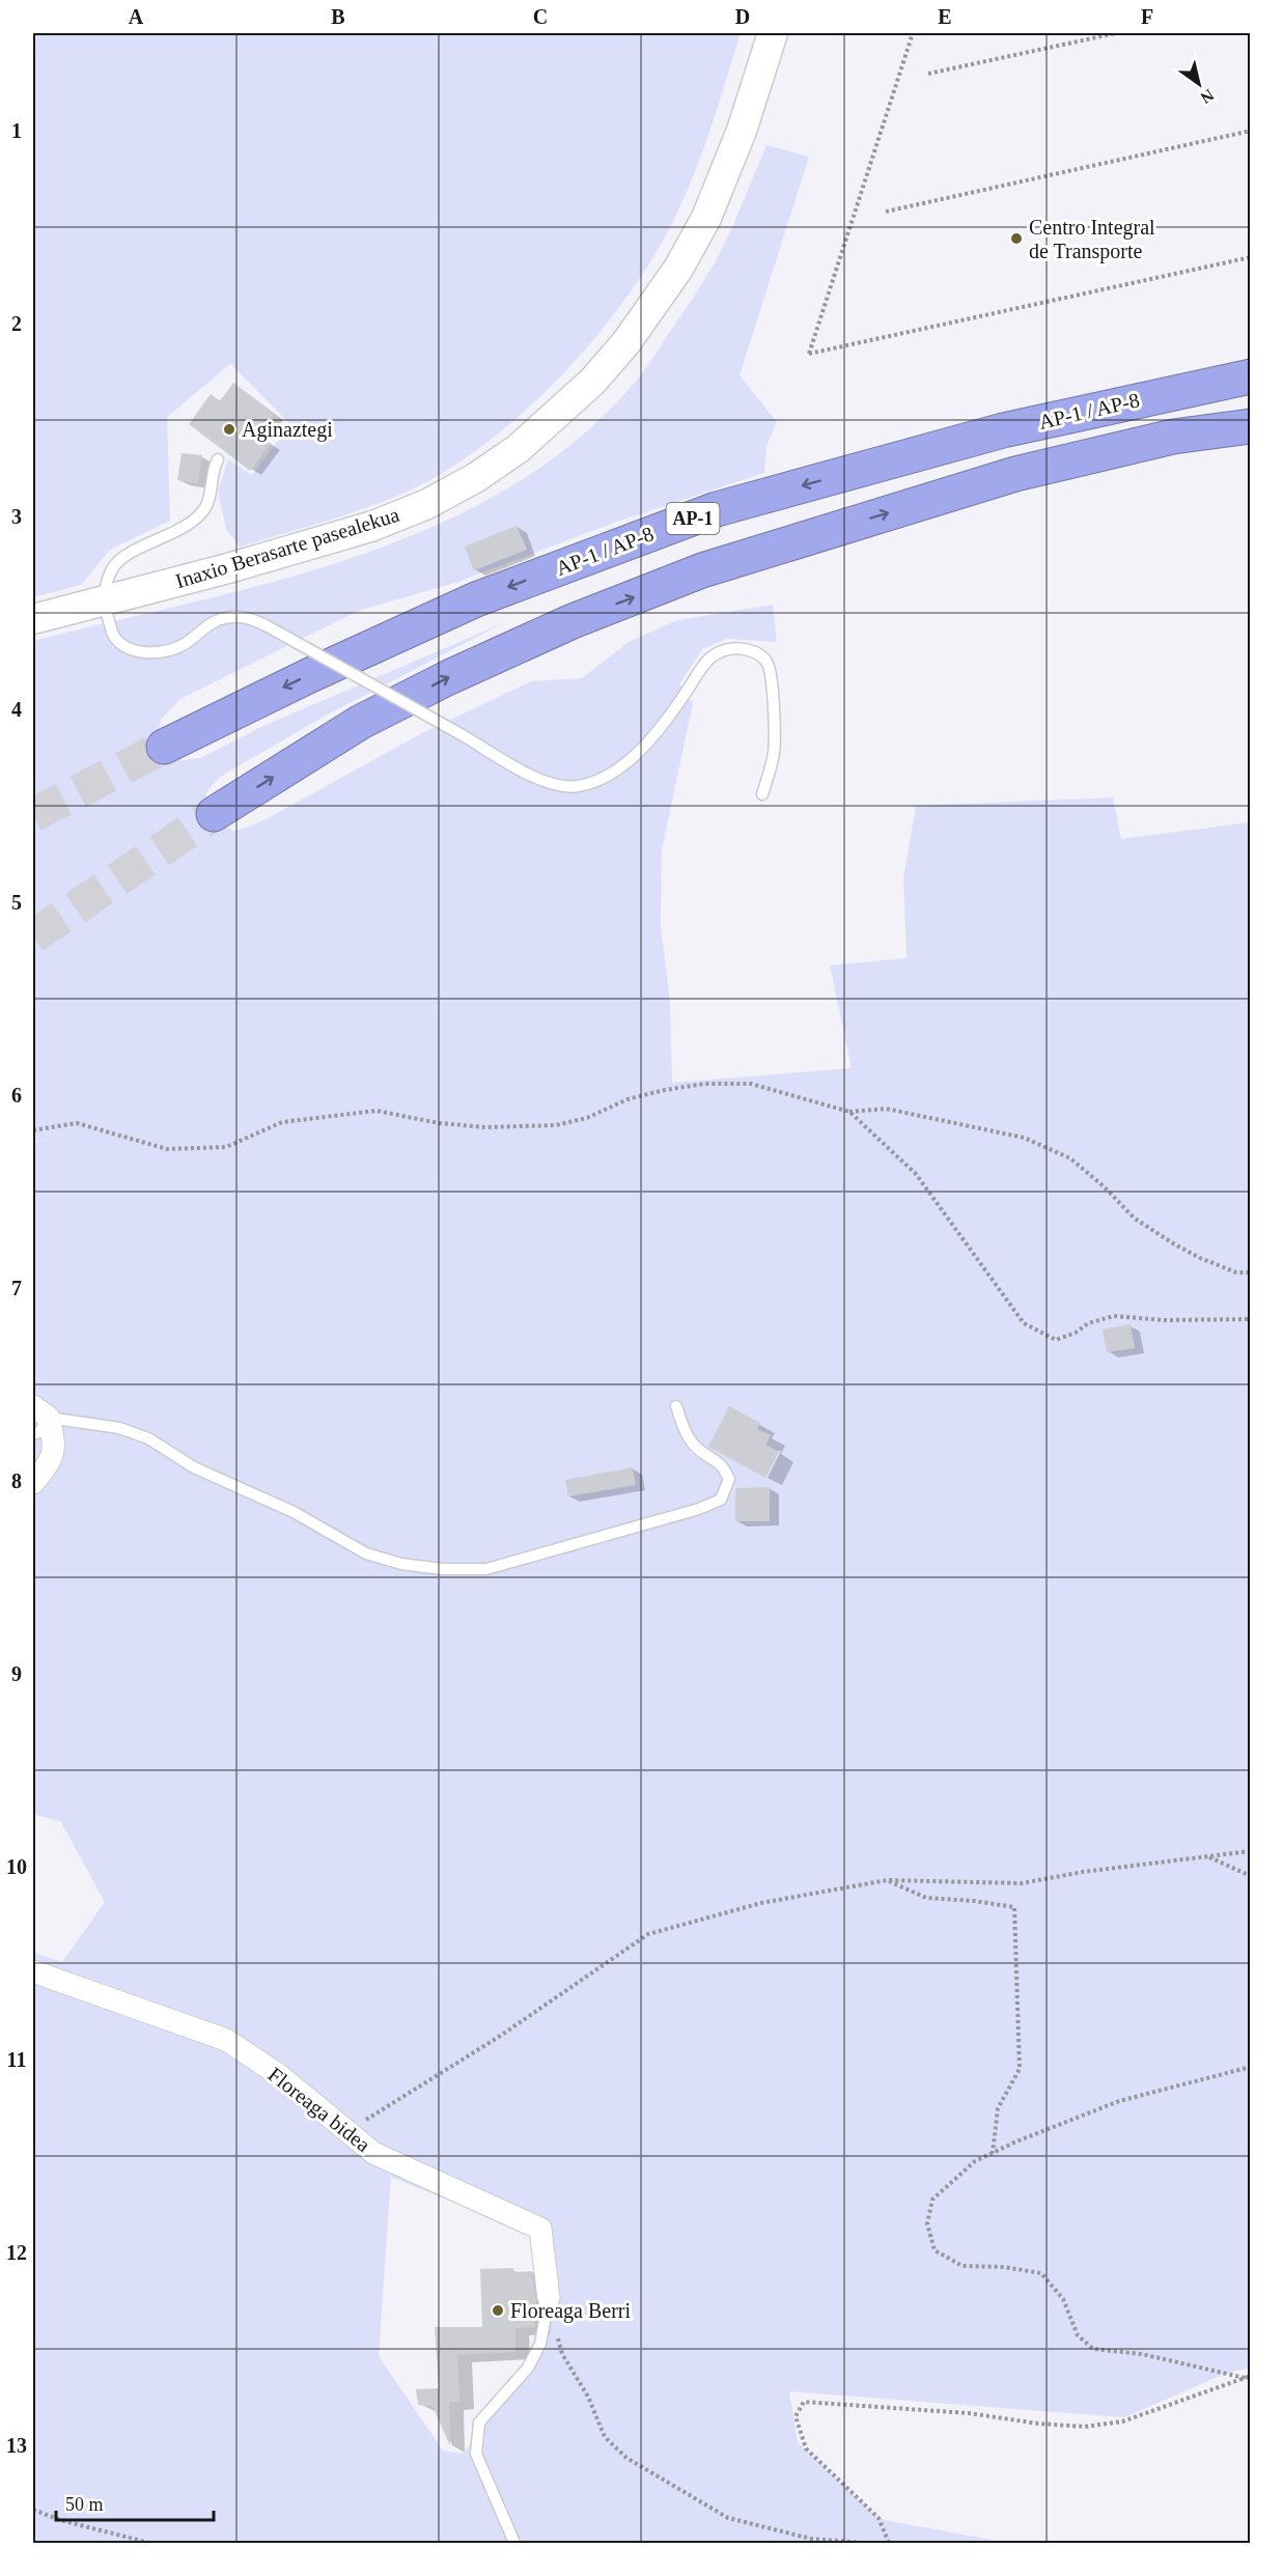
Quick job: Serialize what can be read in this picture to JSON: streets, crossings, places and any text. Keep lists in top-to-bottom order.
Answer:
{
  "streets": {
    "highway": ["AP-1 / AP-8", "AP-1"],
    "main road": ["Inaxio Berasarte pasealekua"],
    "street": ["Floreaga bidea"]
  },
  "places": ["Centro Integral de Transporte", "Aginaztegi", "Floreaga Berri"],
  "scale_bar": "50 m",
  "north": "bottom right",
  "grid": {
    "columns": [
      "A",
      "B",
      "C",
      "D",
      "E",
      "F"
    ],
    "rows": [
      "1",
      "2",
      "3",
      "4",
      "5",
      "6",
      "7",
      "8",
      "9",
      "10",
      "11",
      "12",
      "13"
    ]
  }
}
